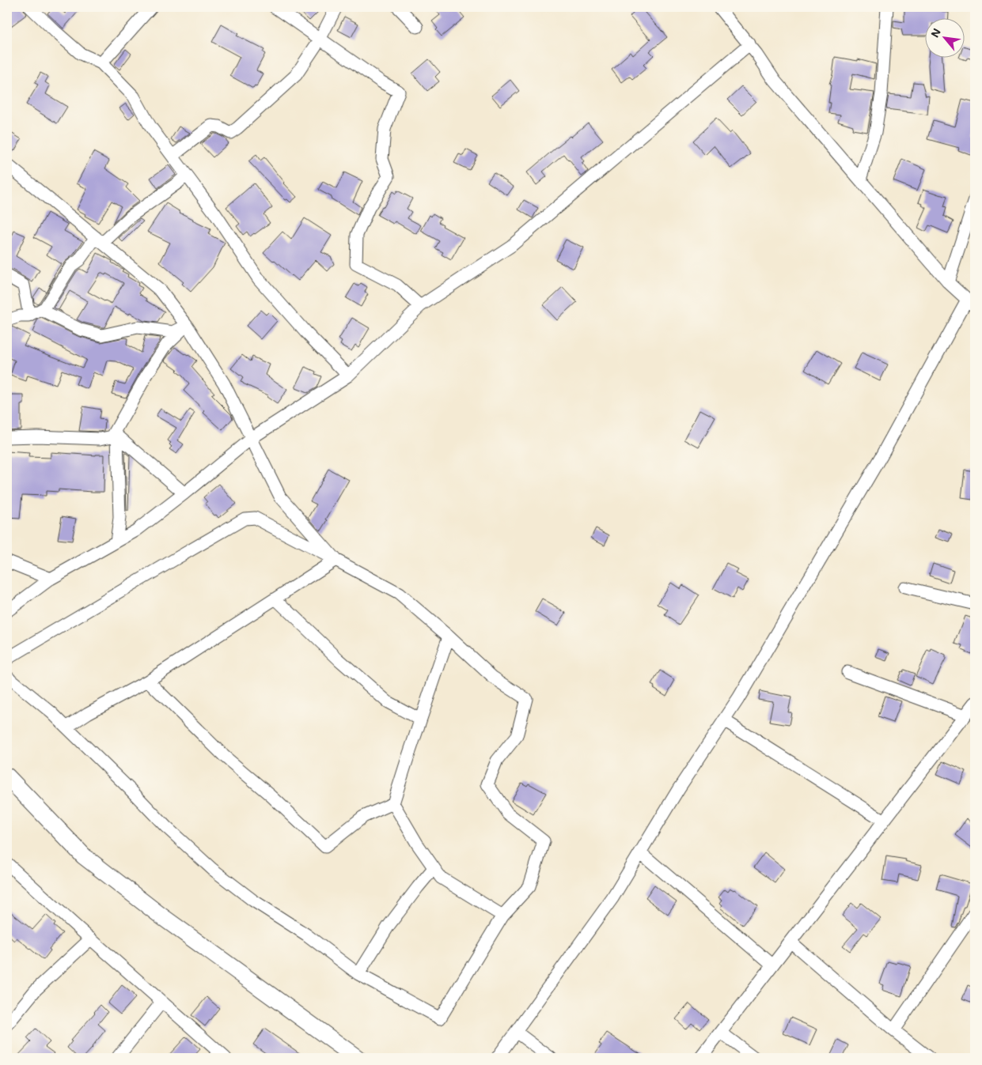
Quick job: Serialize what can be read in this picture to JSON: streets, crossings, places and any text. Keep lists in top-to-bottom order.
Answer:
{
  "north": "top left"
}
